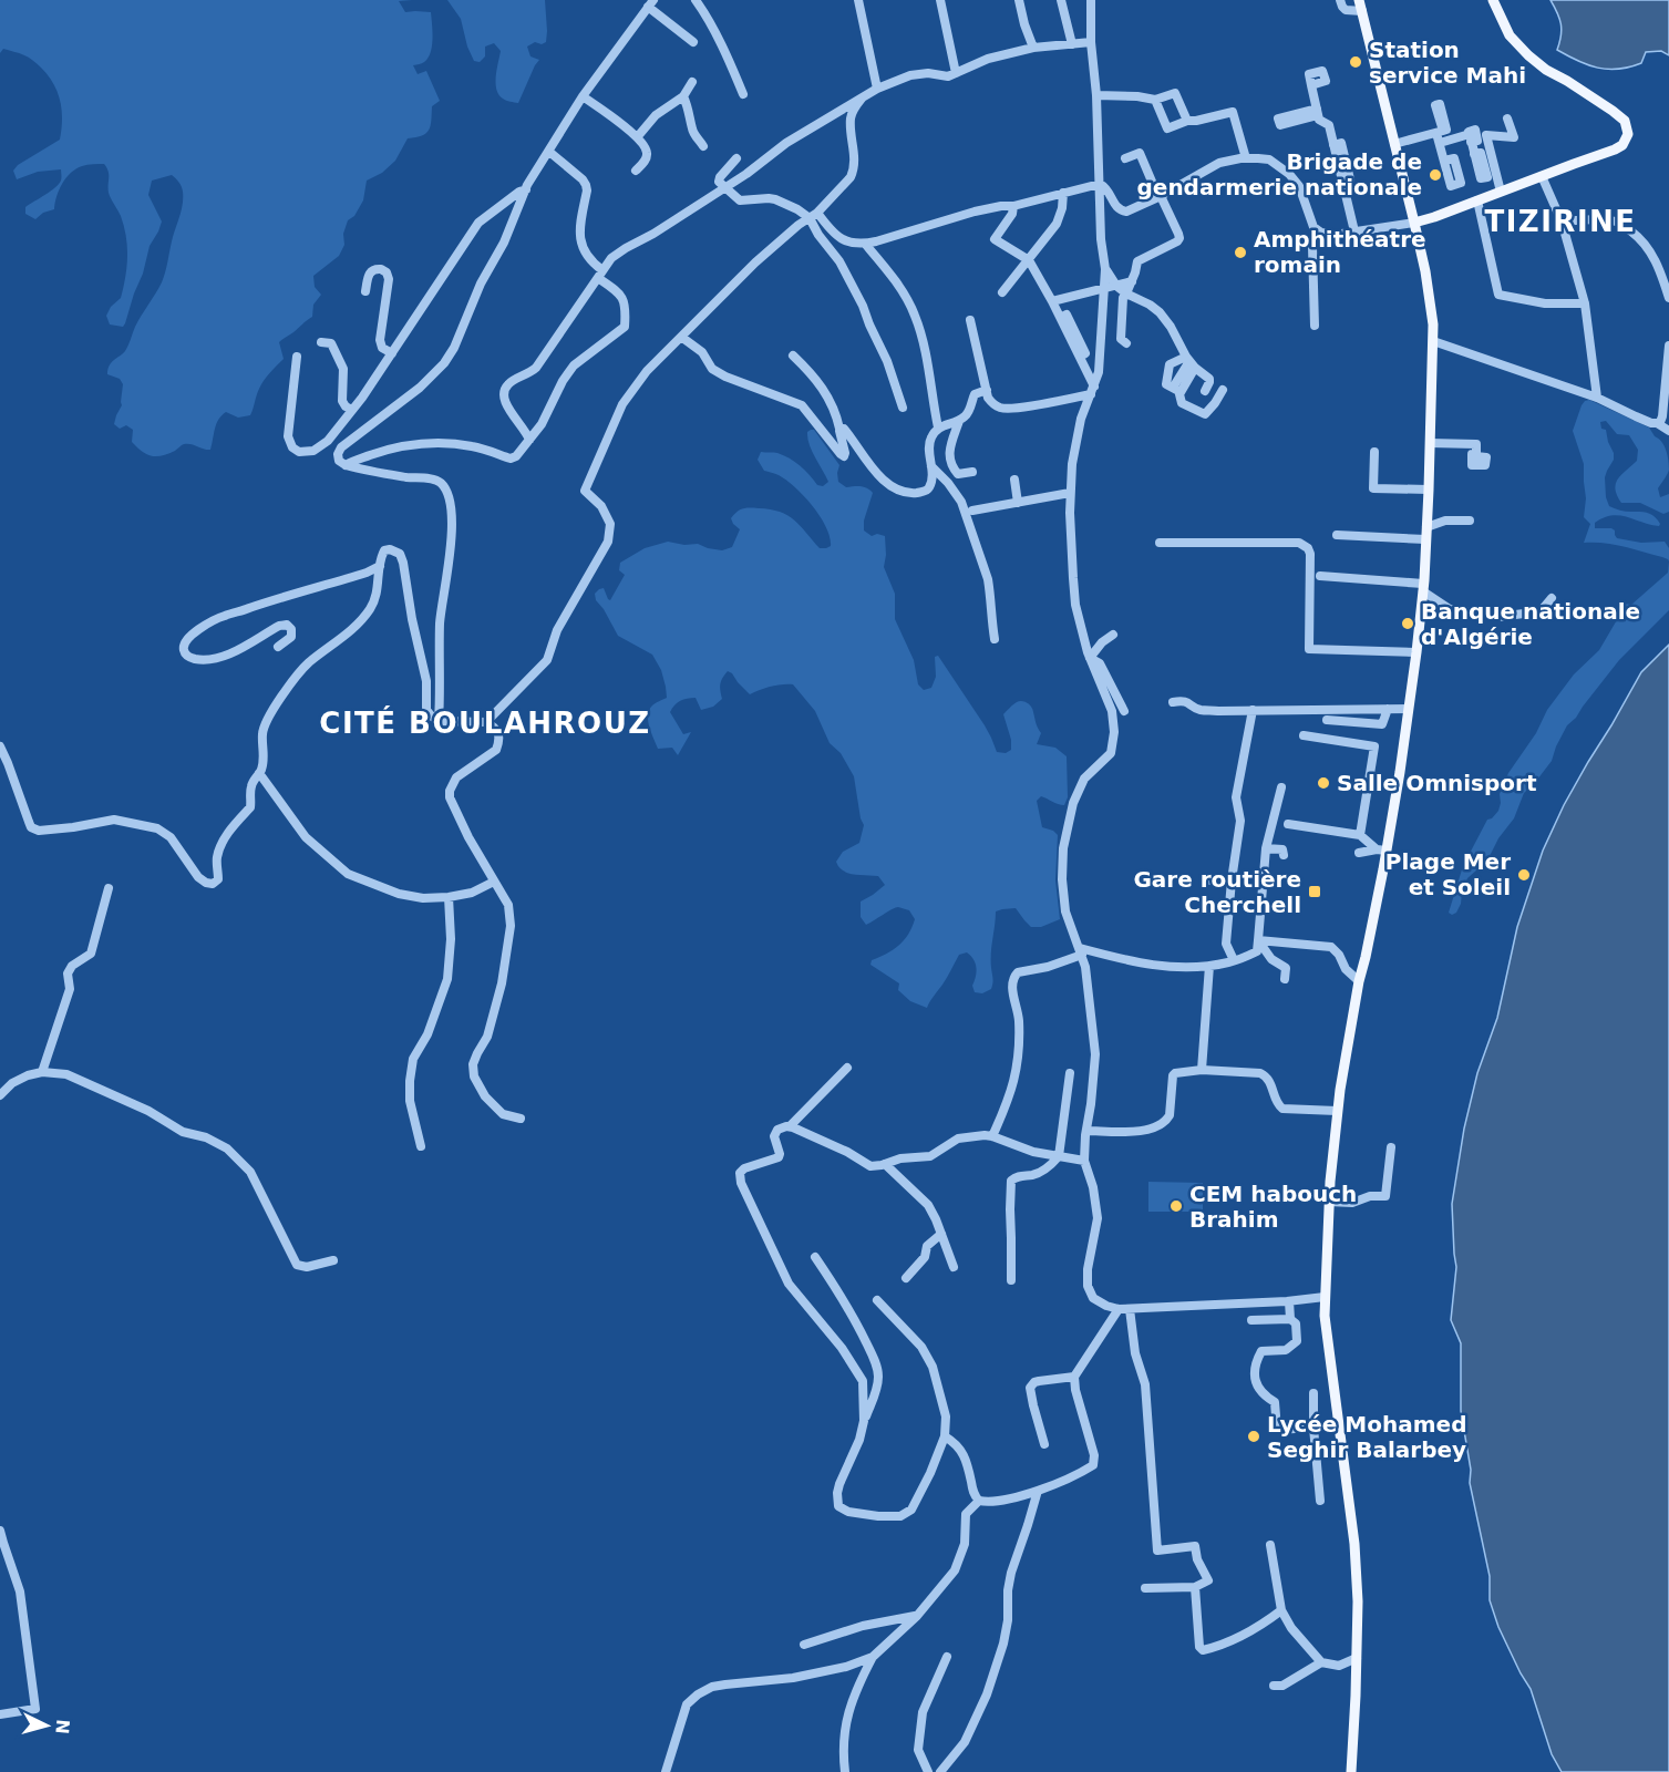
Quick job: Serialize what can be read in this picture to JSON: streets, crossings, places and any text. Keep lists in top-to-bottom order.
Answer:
{
  "districts": ["TIZIRINE", "CITÉ BOULAHROUZ"],
  "places": {
    "other": [
      "Station service Mahi",
      "Brigade de gendarmerie nationale",
      "Amphithéatre romain",
      "Banque nationale d'Algérie",
      "Salle Omnisport",
      "Plage Mer et Soleil",
      "CEM habouch Brahim",
      "Lycée Mohamed Seghir Balarbey"
    ],
    "transit": ["Gare routière Cherchell"]
  },
  "north": "right"
}
